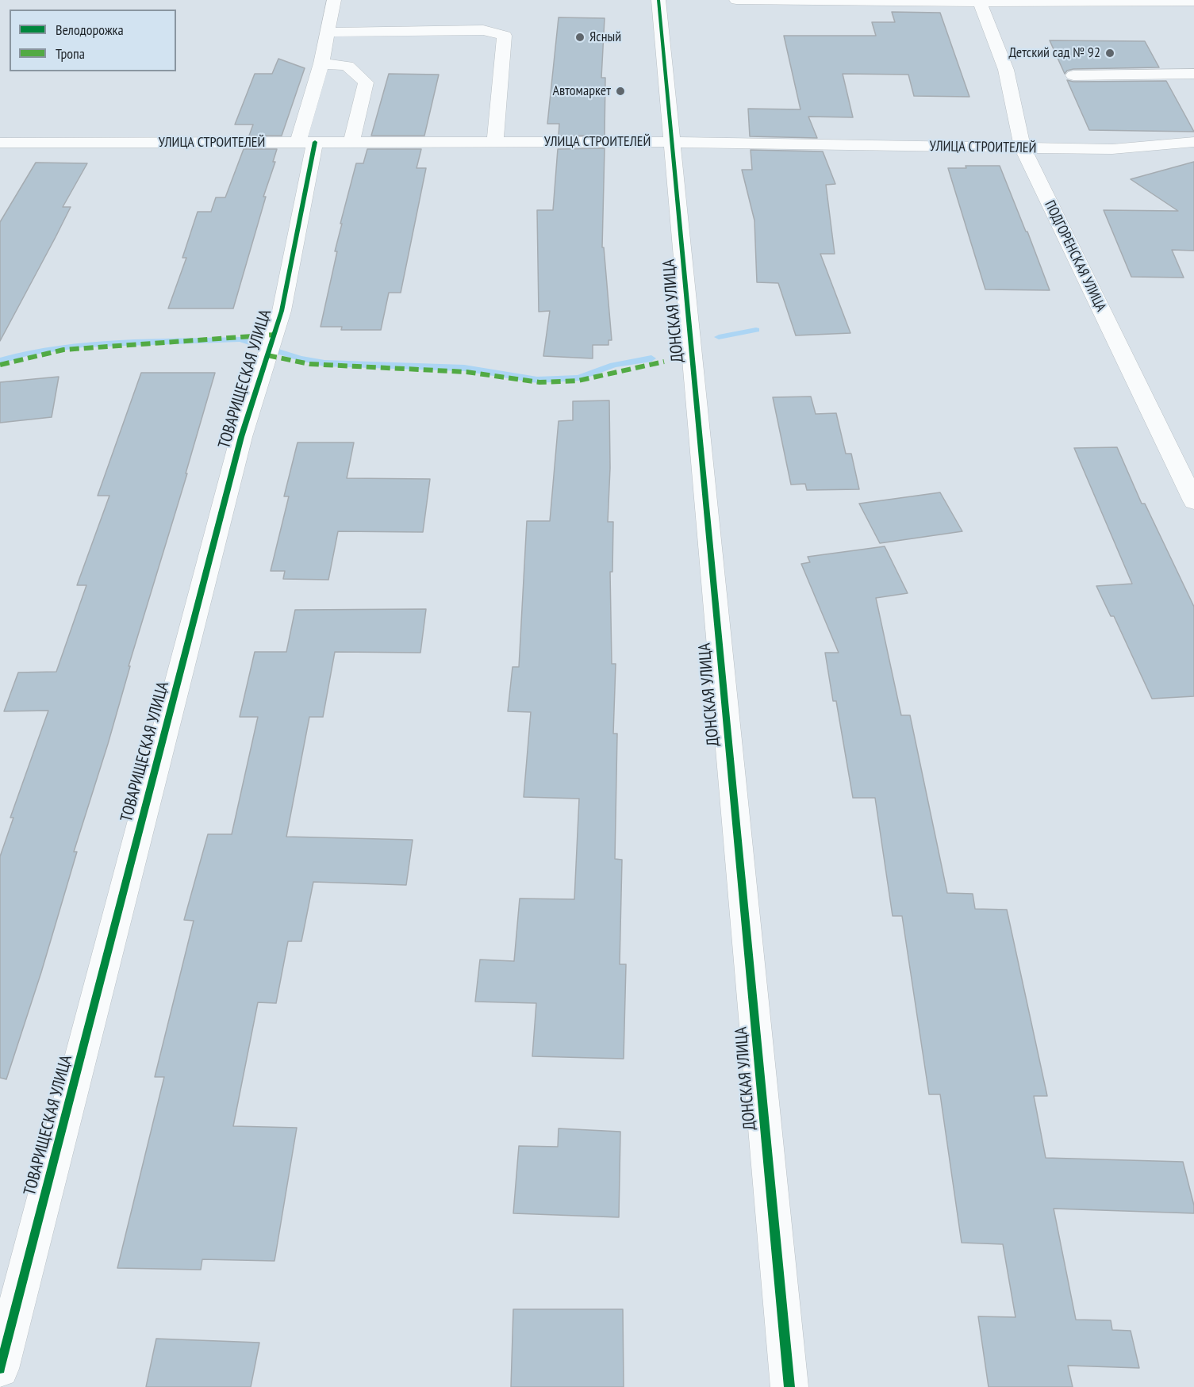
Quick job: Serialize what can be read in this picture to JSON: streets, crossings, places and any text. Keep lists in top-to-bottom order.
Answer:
{
  "streets": {
    "street": [
      "УЛИЦА СТРОИТЕЛЕЙ",
      "ПОДГОРЕНСКАЯ УЛИЦА",
      "ДОНСКАЯ УЛИЦА",
      "ТОВАРИЩЕСКАЯ УЛИЦА"
    ]
  },
  "crossings": [
    ["УЛИЦА СТРОИТЕЛЕЙ", "ПОДГОРЕНСКАЯ УЛИЦА"],
    ["УЛИЦА СТРОИТЕЛЕЙ", "ДОНСКАЯ УЛИЦА"],
    ["УЛИЦА СТРОИТЕЛЕЙ", "ТОВАРИЩЕСКАЯ УЛИЦА"]
  ],
  "places": ["Ясный", "Детский сад № 92", "Автомаркет"],
  "legend": ["Велодорожка", "Тропа"]
}
